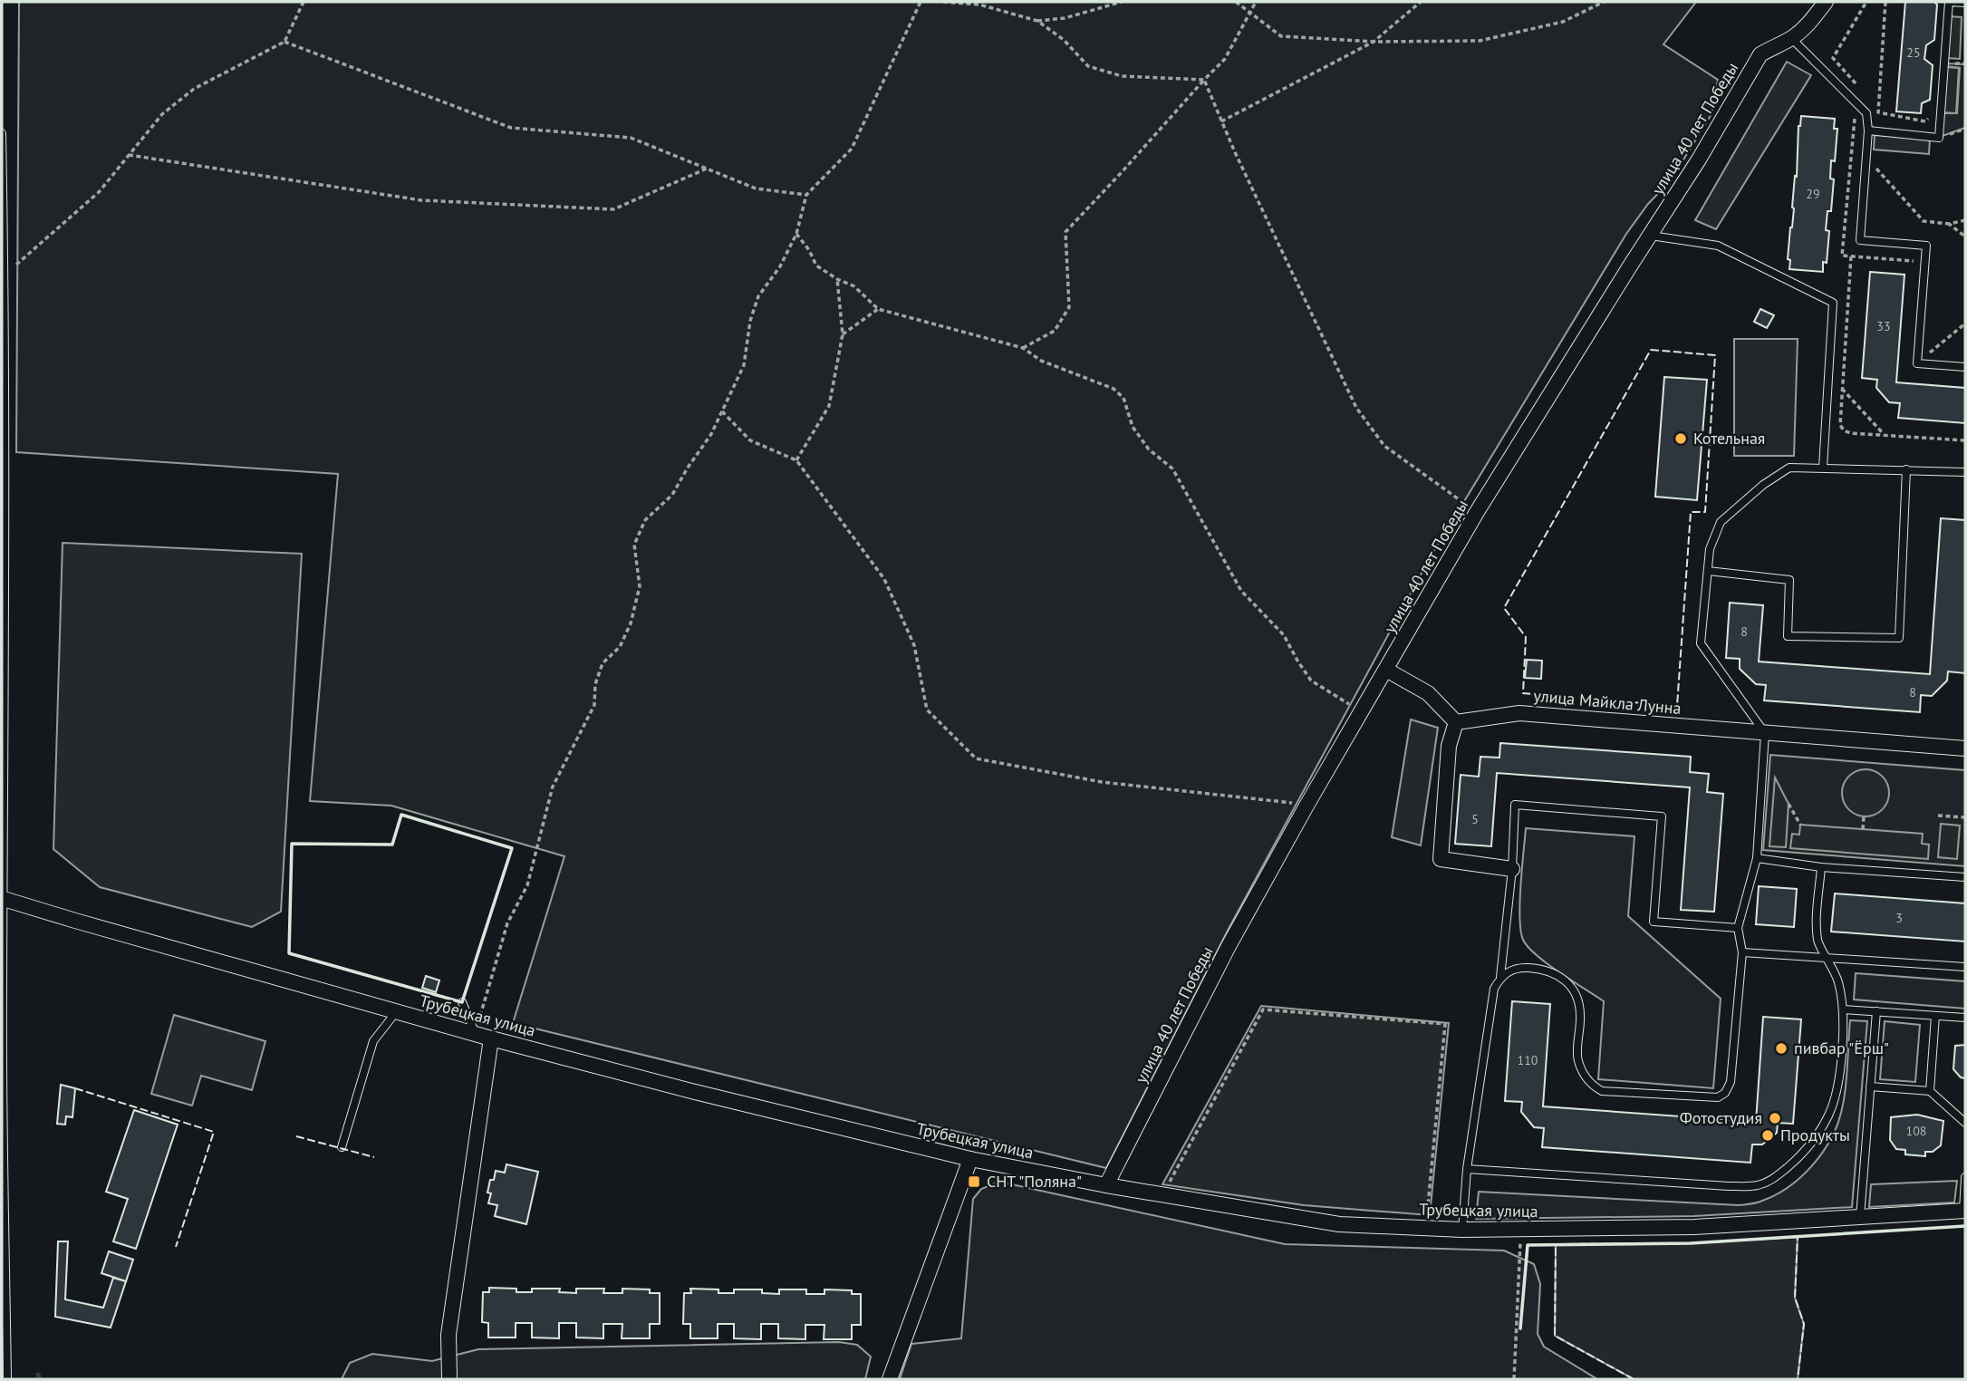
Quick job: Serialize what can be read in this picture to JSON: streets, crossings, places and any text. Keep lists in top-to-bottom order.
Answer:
{
  "streets": {
    "street": ["улица 40 лет Победы", "улица Майкла Лунна", "Трубецкая улица"]
  },
  "crossings": [
    ["улица 40 лет Победы", "Трубецкая улица"]
  ],
  "places": {
    "other": [
      "Котельная",
      "пивбар \"Ёрш\"",
      "Фотостудия",
      "Продукты"
    ],
    "transit": ["СНТ \"Поляна\""]
  },
  "house_numbers": [
    "25",
    "29",
    "33",
    "8",
    "8",
    "5",
    "3",
    "110",
    "108"
  ]
}
